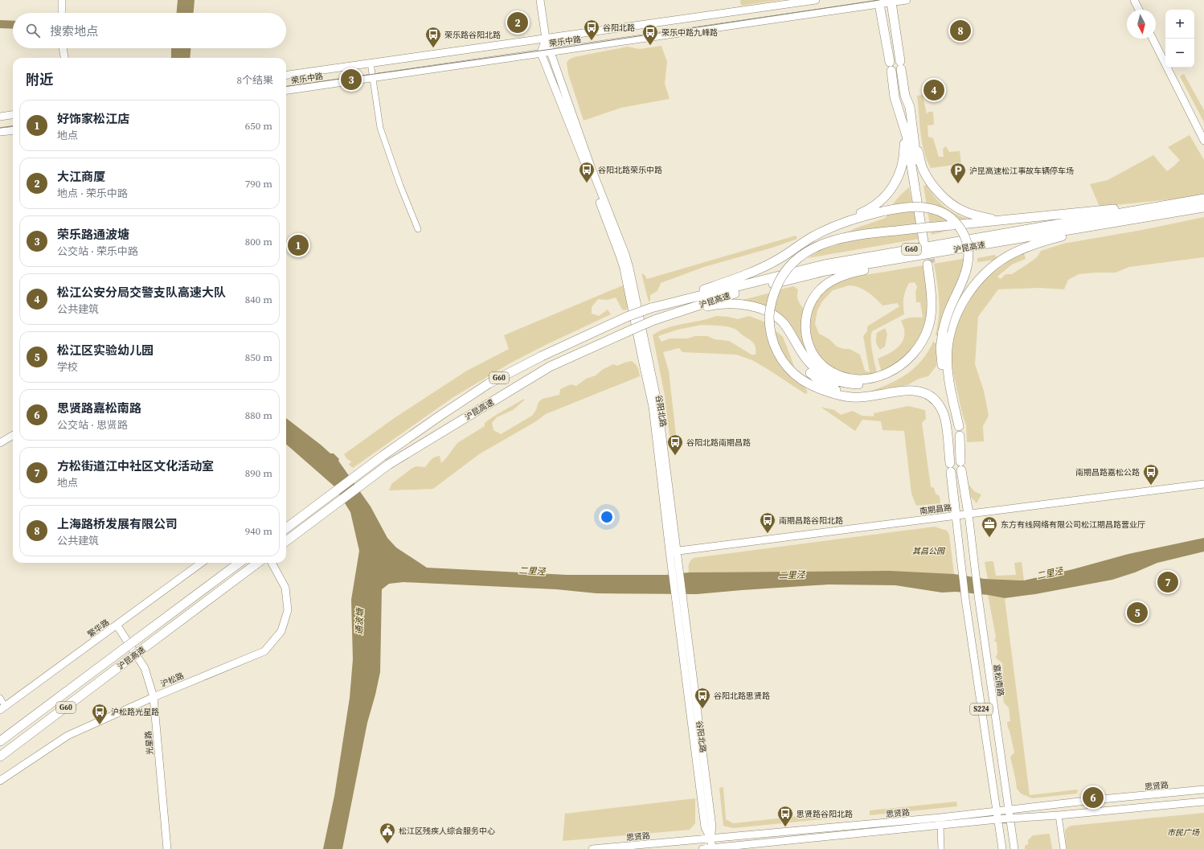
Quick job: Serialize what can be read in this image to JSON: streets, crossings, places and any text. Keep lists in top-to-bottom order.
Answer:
{
  "streets": {
    "highway": ["沪昆高速", "G60"],
    "main road": [
      "荣乐中路",
      "谷阳北路",
      "南期昌路",
      "繁华路",
      "沪松路",
      "嘉松南路",
      "S224",
      "光星路",
      "思贤路"
    ]
  },
  "crossings": [
    ["荣乐中路", "谷阳北路"],
    ["谷阳北路", "南期昌路"],
    ["谷阳北路", "思贤路"],
    ["南期昌路", "嘉松南路"],
    ["南期昌路", "S224"],
    ["繁华路", "光星路"],
    ["沪松路", "光星路"],
    ["嘉松南路", "思贤路"],
    ["S224", "思贤路"]
  ],
  "water": ["二里泾", "通波塘"],
  "parks": ["其昌公园", "市民广场"],
  "places": {
    "bus stop": [
      "谷阳北路",
      "荣乐中路九峰路",
      "荣乐路谷阳北路",
      "谷阳北路荣乐中路",
      "谷阳北路南期昌路",
      "南期昌路嘉松公路",
      "南期昌路谷阳北路",
      "谷阳北路思贤路",
      "沪松路光星路",
      "思贤路谷阳北路"
    ],
    "parking": ["沪昆高速松江事故车辆停车场"],
    "office": ["东方有线网络有限公司松江期昌路营业厅"],
    "public building": ["松江区残疾人综合服务中心"]
  },
  "north": "bottom",
  "page": {
    "map_buttons": ["+", "−"],
    "pins": [
      "2",
      "8",
      "3",
      "4",
      "1",
      "7",
      "5",
      "6"
    ],
    "search": "搜索地点",
    "heading": ["附近", "8个结果"],
    "list": [
      {
        "mark": "1",
        "name": "好饰家松江店",
        "note": "地点",
        "value": "650 m"
      },
      {
        "mark": "2",
        "name": "大江商厦",
        "note": "地点 · 荣乐中路",
        "value": "790 m"
      },
      {
        "mark": "3",
        "name": "荣乐路通波塘",
        "note": "公交站 · 荣乐中路",
        "value": "800 m"
      },
      {
        "mark": "4",
        "name": "松江公安分局交警支队高速大队",
        "note": "公共建筑",
        "value": "840 m"
      },
      {
        "mark": "5",
        "name": "松江区实验幼儿园",
        "note": "学校",
        "value": "850 m"
      },
      {
        "mark": "6",
        "name": "思贤路嘉松南路",
        "note": "公交站 · 思贤路",
        "value": "880 m"
      },
      {
        "mark": "7",
        "name": "方松街道江中社区文化活动室",
        "note": "地点",
        "value": "890 m"
      },
      {
        "mark": "8",
        "name": "上海路桥发展有限公司",
        "note": "公共建筑",
        "value": "940 m"
      }
    ]
  }
}
